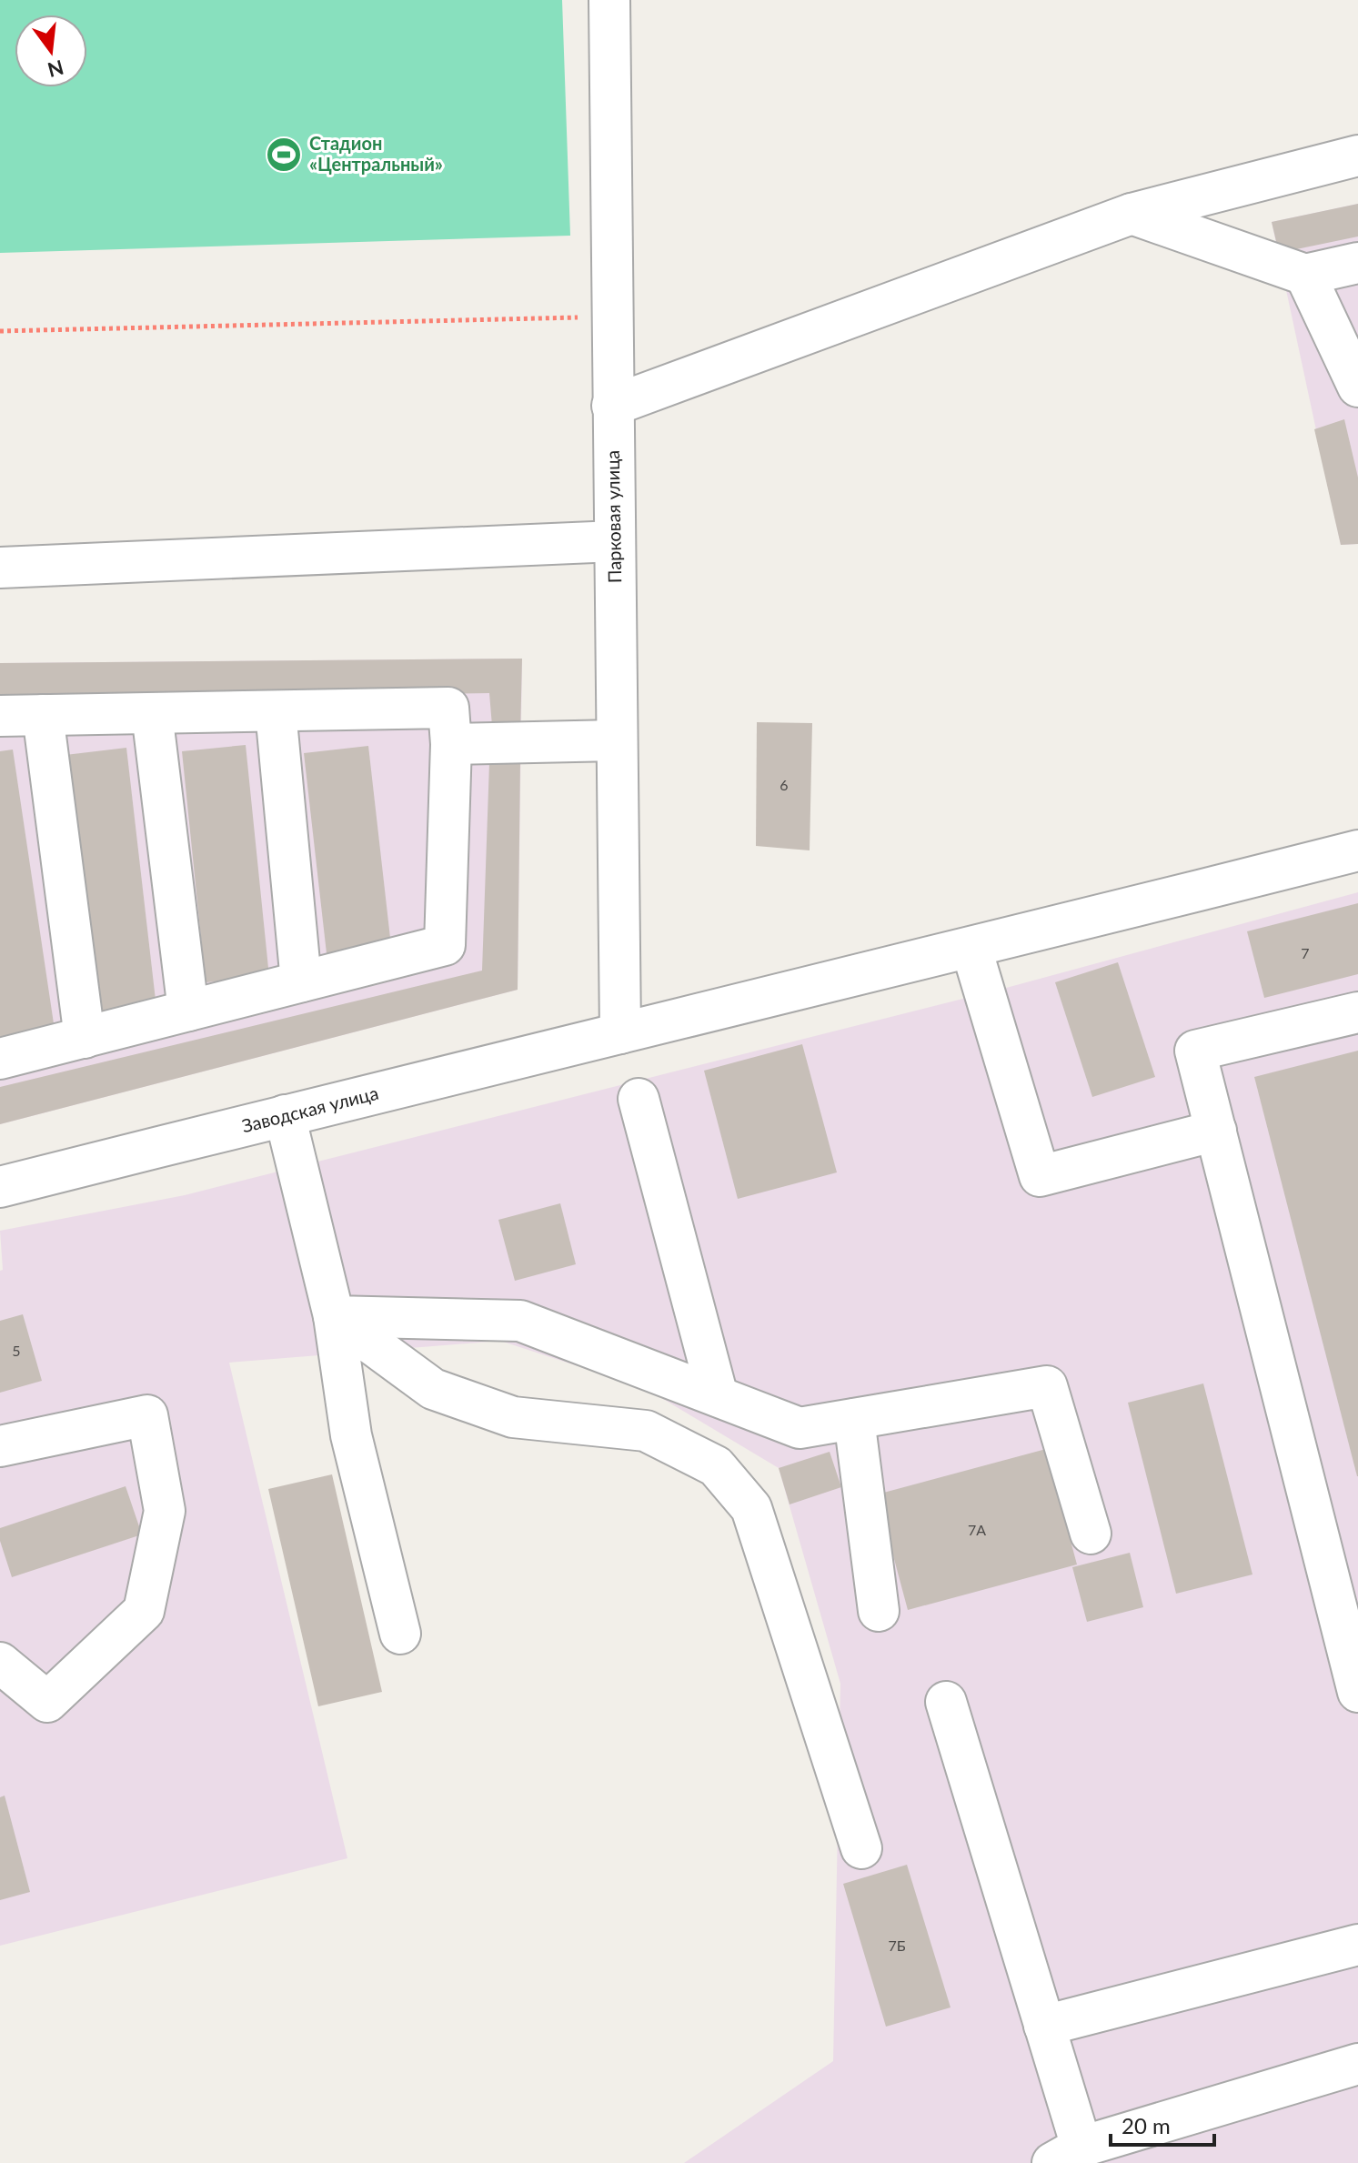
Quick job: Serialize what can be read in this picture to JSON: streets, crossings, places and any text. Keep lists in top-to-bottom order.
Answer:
{
  "streets": {
    "street": ["Парковая улица", "Заводская улица"]
  },
  "crossings": [
    ["Парковая улица", "Заводская улица"]
  ],
  "places": {
    "sports": ["Стадион «Центральный»"]
  },
  "house_numbers": [
    "6",
    "7",
    "5",
    "7А",
    "7Б"
  ],
  "scale_bar": "20 m",
  "north": "bottom"
}
